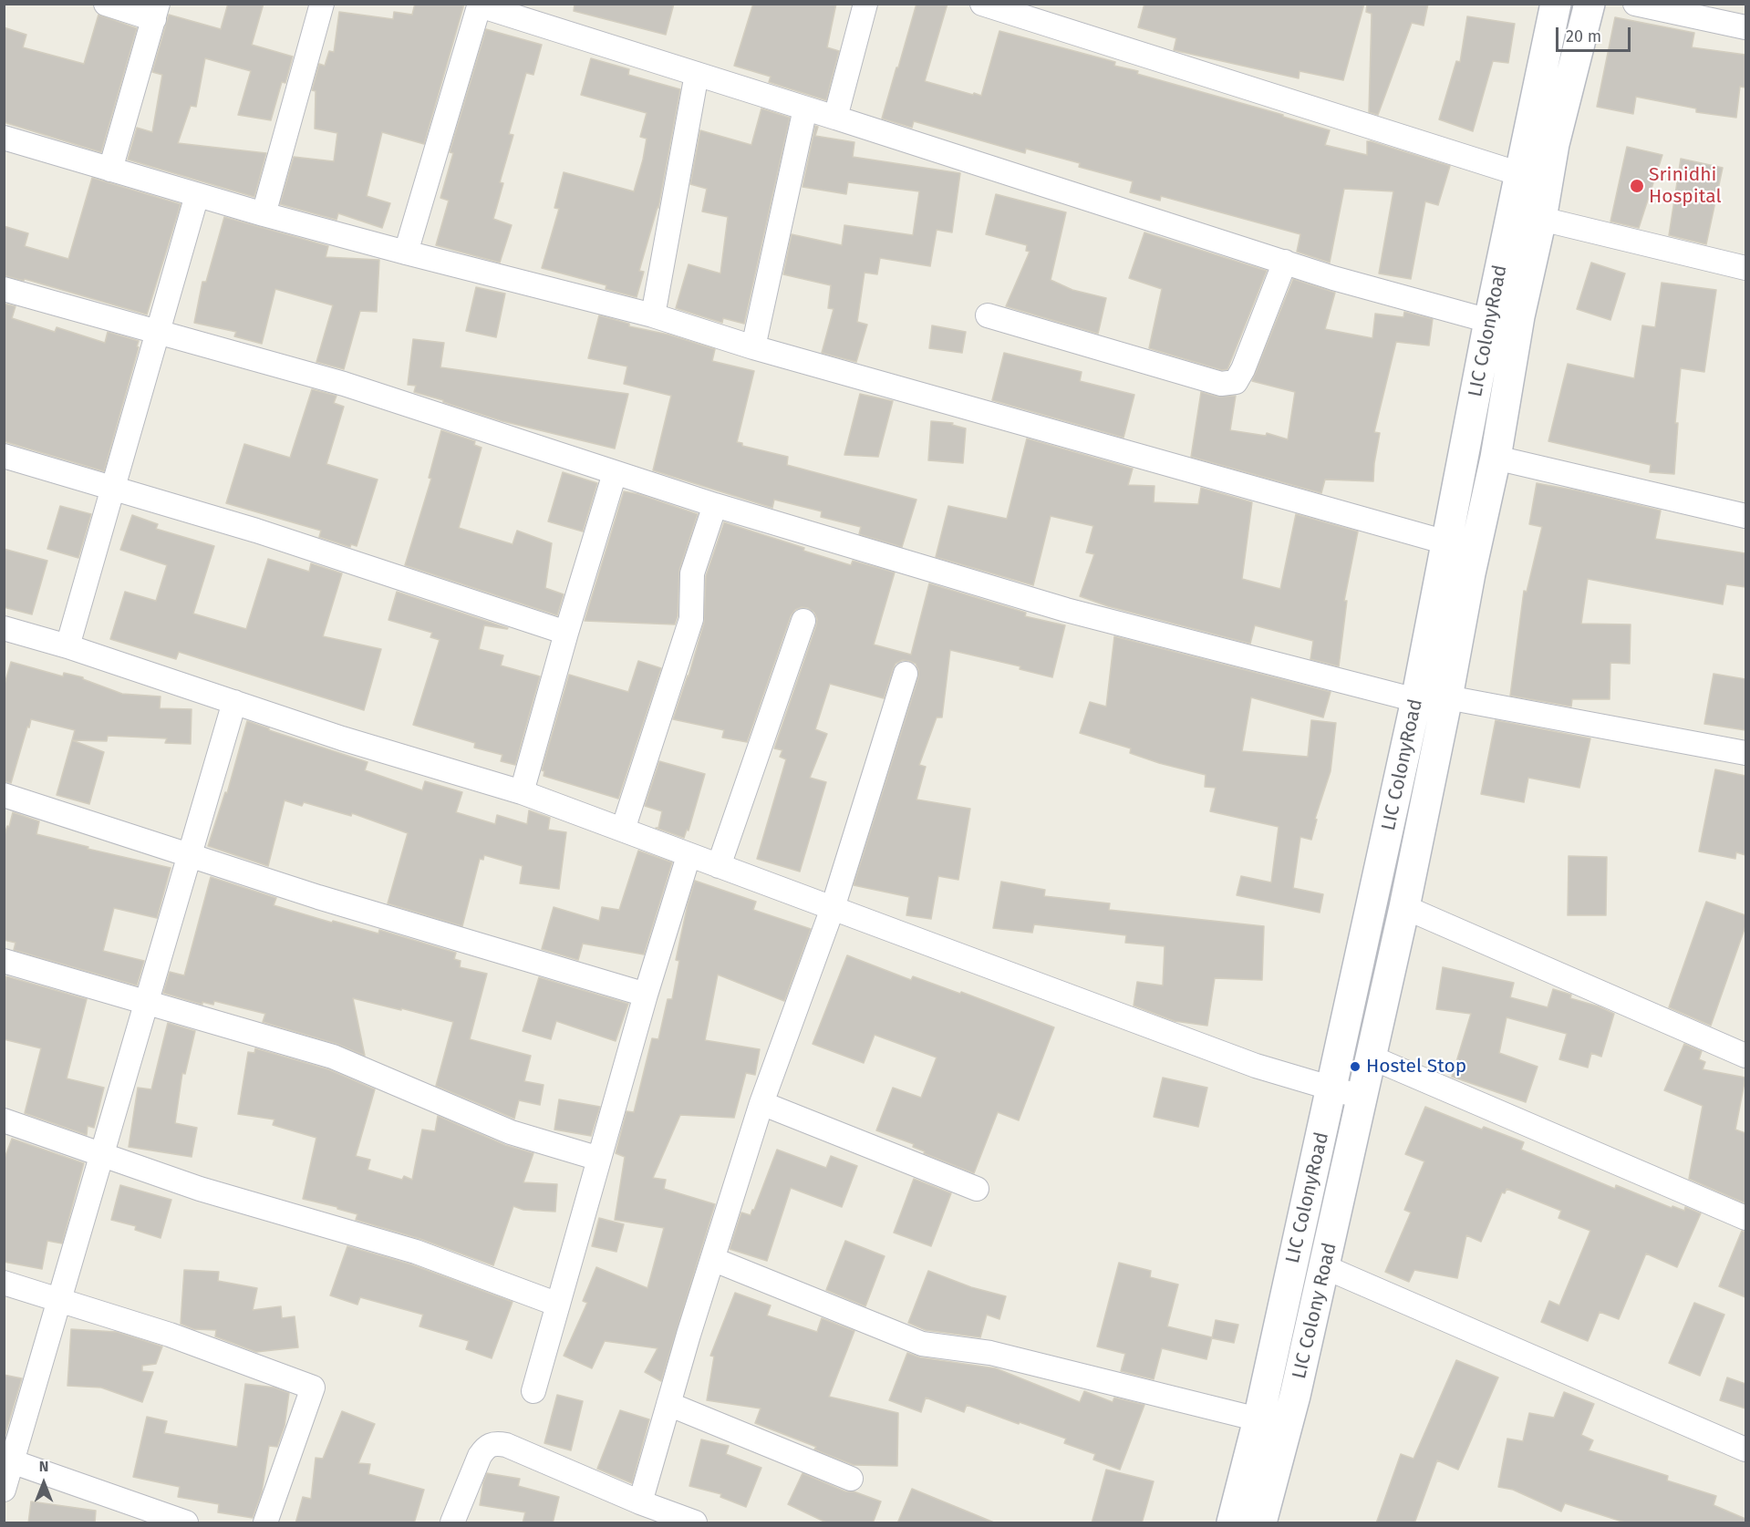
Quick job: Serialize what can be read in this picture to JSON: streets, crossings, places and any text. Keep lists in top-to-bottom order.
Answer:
{
  "streets": {
    "main road": ["LIC ColonyRoad", "LIC Colony Road"]
  },
  "crossings": [
    ["LIC ColonyRoad", "LIC Colony Road"]
  ],
  "places": ["Srinidhi Hospital", "Hostel Stop"],
  "scale_bar": "20 m",
  "north": "top"
}
